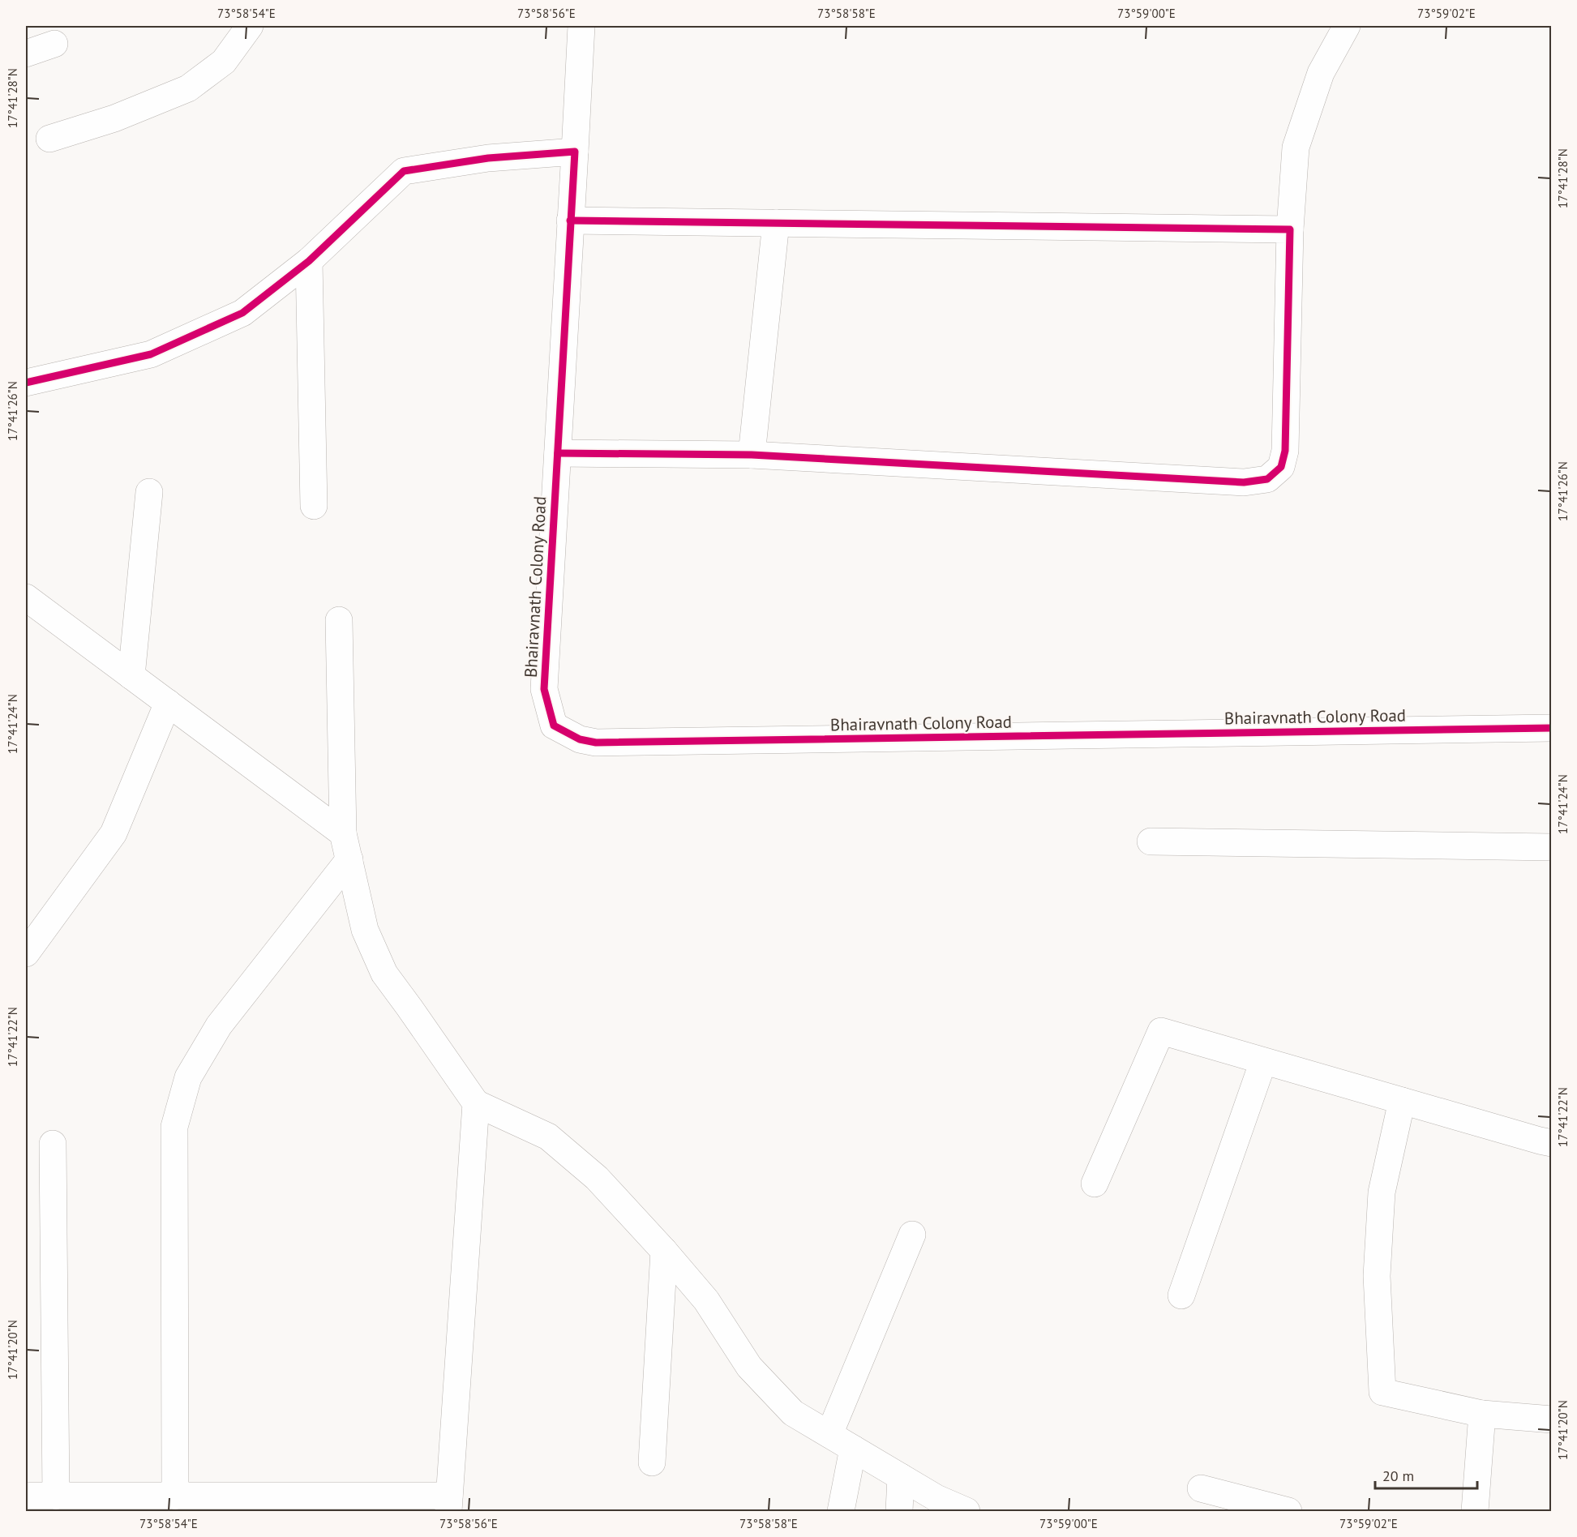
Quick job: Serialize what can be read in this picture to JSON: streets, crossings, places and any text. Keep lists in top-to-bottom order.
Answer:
{
  "streets": {
    "street": ["Bhairavnath Colony Road"]
  },
  "scale_bar": "20 m",
  "coordinates": [
    "73°58'54\"E",
    "73°58'56\"E",
    "73°58'58\"E",
    "73°59'00\"E",
    "73°59'02\"E",
    "17°41'28\"N",
    "17°41'26\"N",
    "17°41'24\"N",
    "17°41'22\"N",
    "17°41'20\"N"
  ]
}
